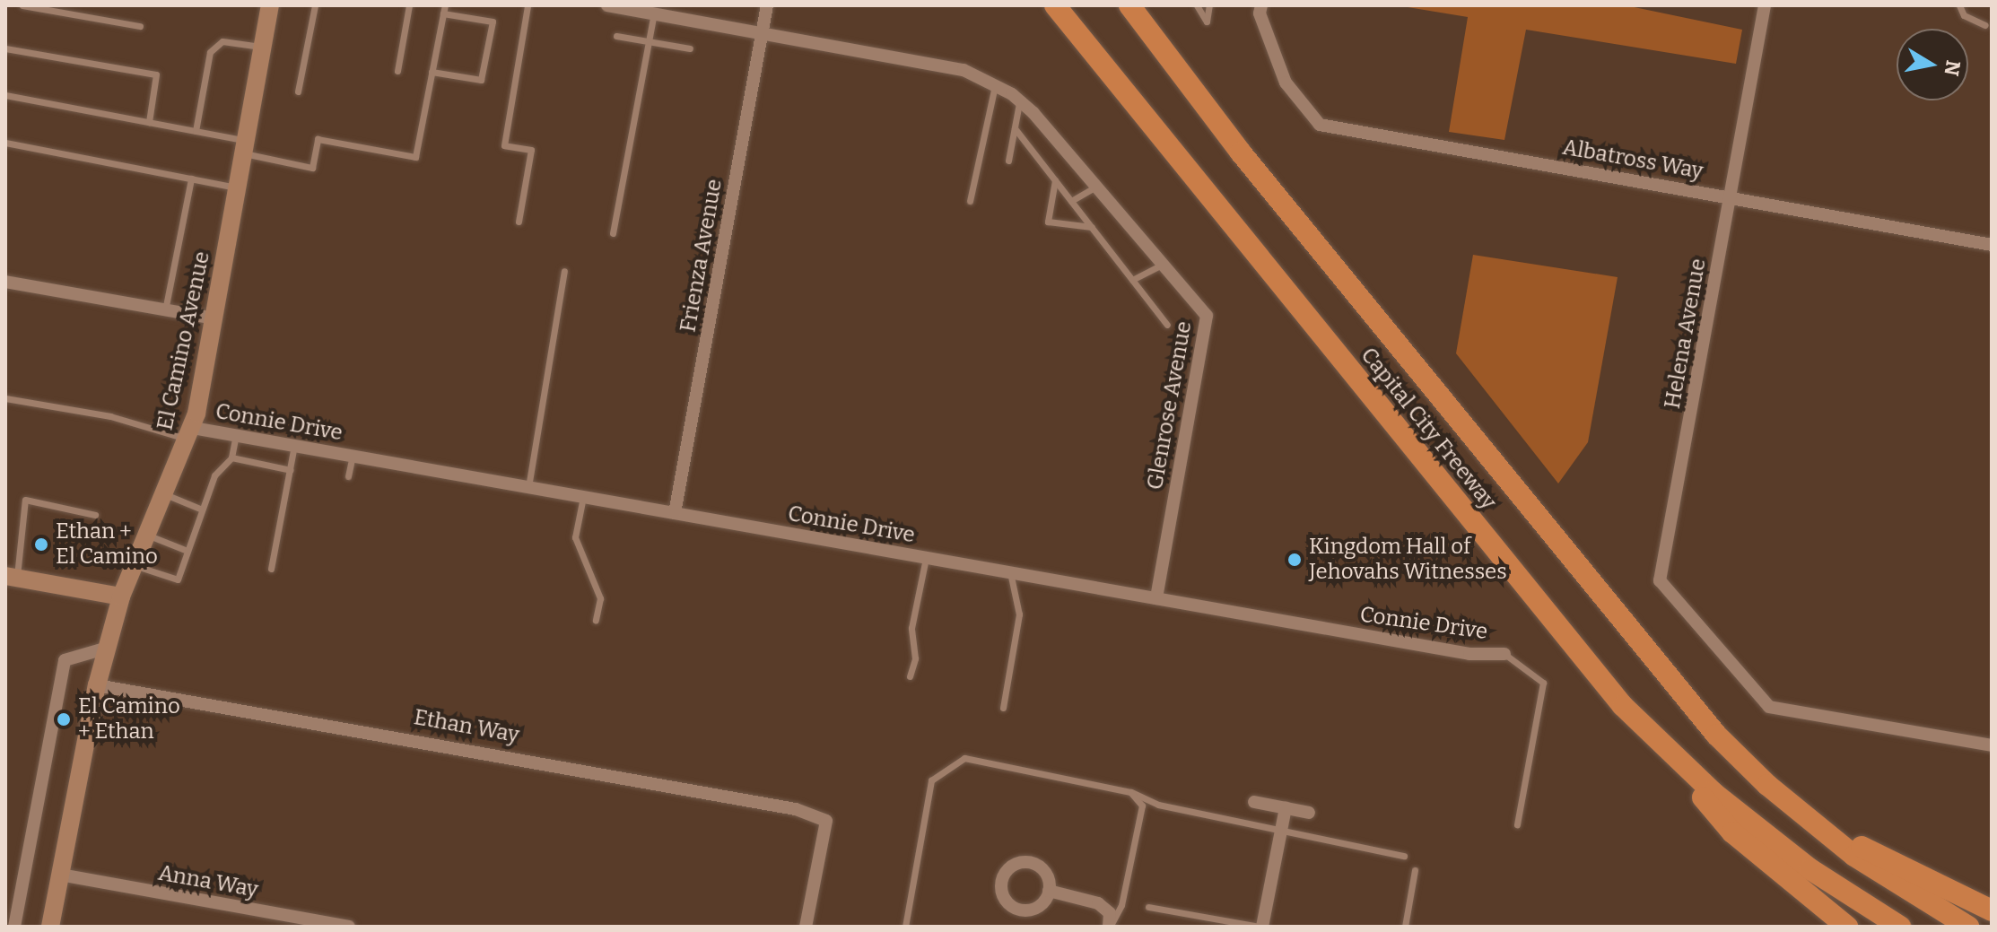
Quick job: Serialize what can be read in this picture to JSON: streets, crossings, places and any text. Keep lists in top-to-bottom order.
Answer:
{
  "streets": {
    "highway": ["Capital City Freeway"],
    "main road": ["El Camino Avenue"],
    "street": [
      "Albatross Way",
      "Frienza Avenue",
      "Helena Avenue",
      "Glenrose Avenue",
      "Connie Drive",
      "Ethan Way",
      "Anna Way"
    ]
  },
  "crossings": [
    ["Albatross Way", "Helena Avenue"],
    ["Frienza Avenue", "Connie Drive"],
    ["El Camino Avenue", "Connie Drive"],
    ["El Camino Avenue", "Ethan Way"],
    ["El Camino Avenue", "Anna Way"],
    ["Glenrose Avenue", "Connie Drive"]
  ],
  "places": ["Ethan + El Camino", "Kingdom Hall of Jehovahs Witnesses", "El Camino + Ethan"],
  "north": "right"
}
